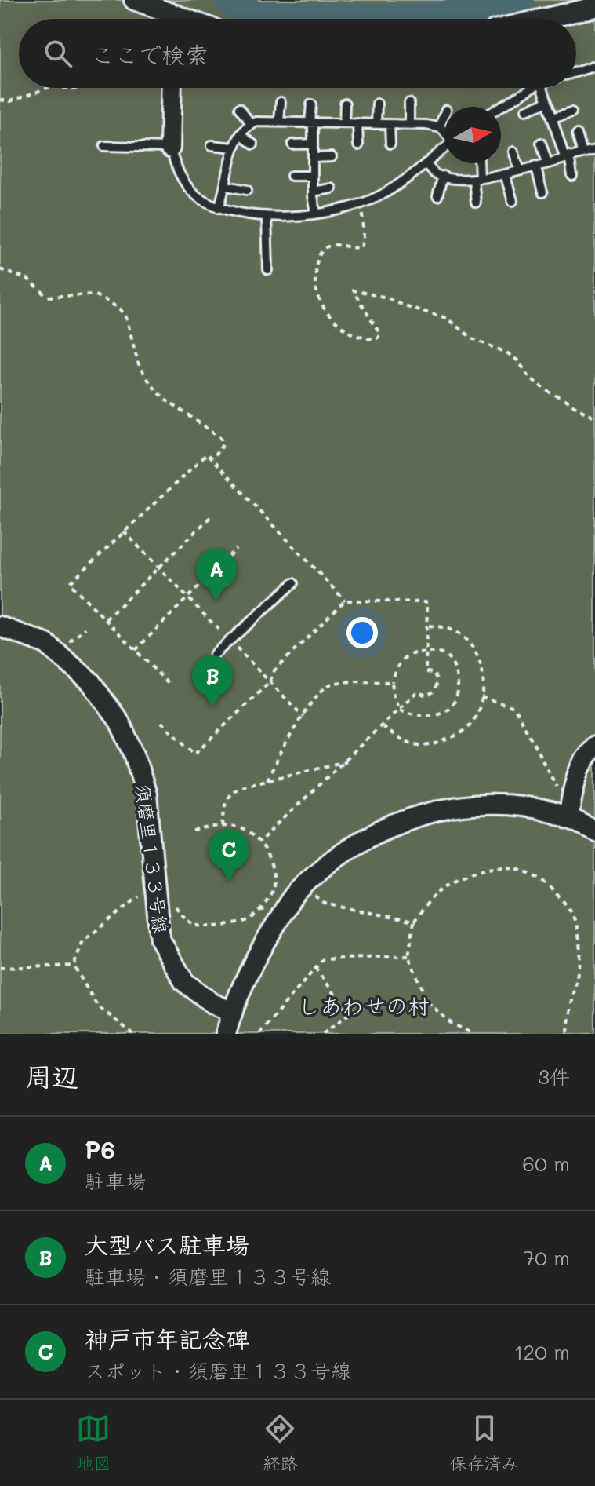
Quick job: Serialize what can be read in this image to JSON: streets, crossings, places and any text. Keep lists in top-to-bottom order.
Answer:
{
  "streets": {
    "street": ["須磨里１３３号線"]
  },
  "districts": ["しあわせの村"],
  "north": "right",
  "page": {
    "search": "ここで検索",
    "pins": ["A", "B", "C"],
    "heading": ["周辺", "3件"],
    "list": [
      {
        "mark": "A",
        "name": "P6",
        "note": "駐車場",
        "value": "60 m"
      },
      {
        "mark": "B",
        "name": "大型バス駐車場",
        "note": "駐車場 · 須磨里１３３号線",
        "value": "70 m"
      },
      {
        "mark": "C",
        "name": "神戸市年記念碑",
        "note": "スポット · 須磨里１３３号線",
        "value": "120 m"
      }
    ],
    "nav": ["地図", "経路", "保存済み"]
  }
}
